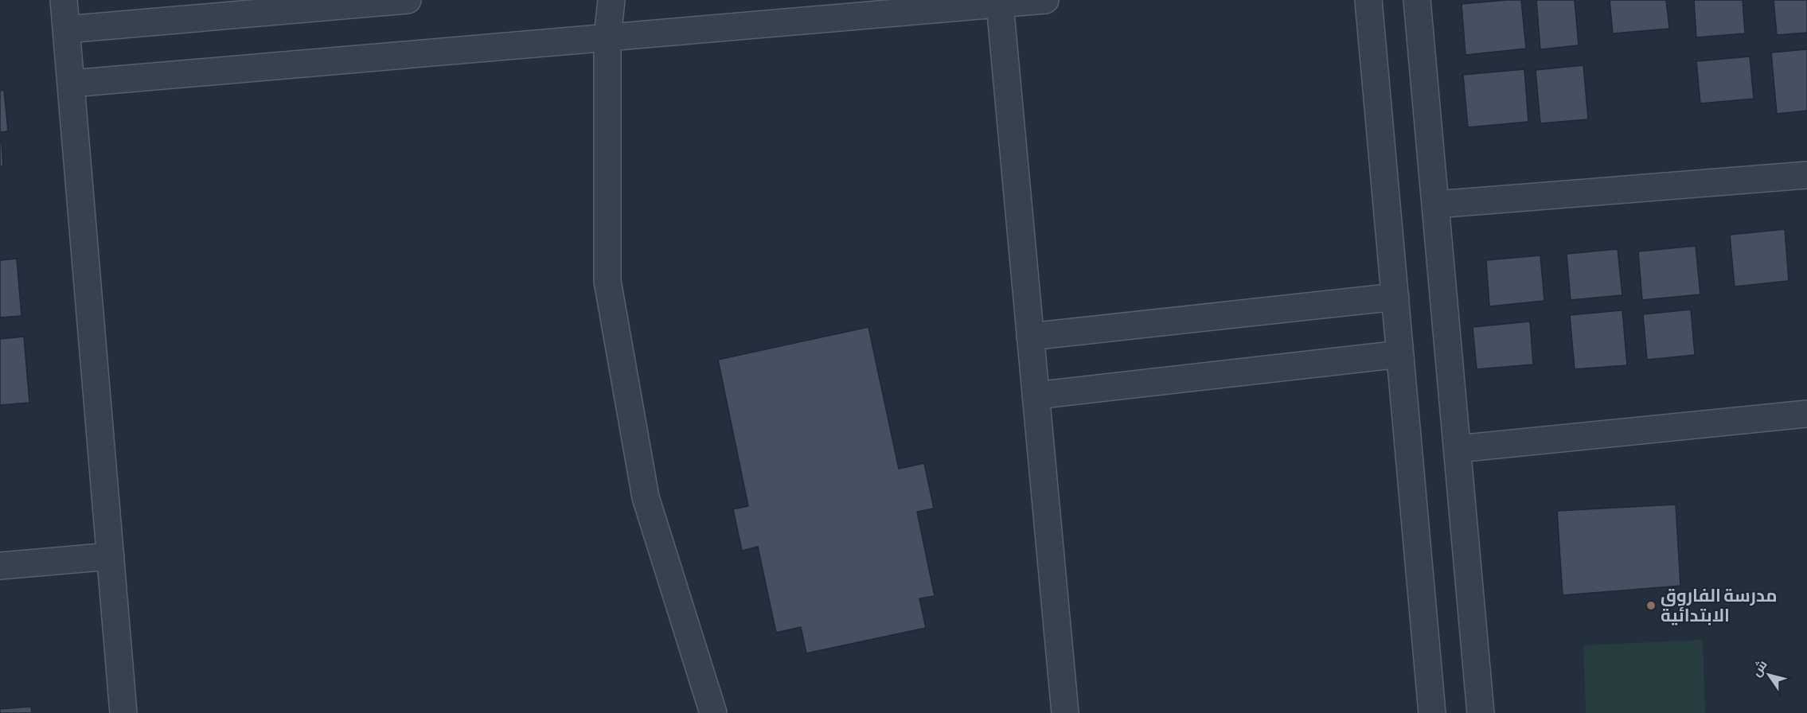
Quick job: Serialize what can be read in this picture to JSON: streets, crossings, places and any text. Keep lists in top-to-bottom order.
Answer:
{
  "places": ["مدرسة الفاروق الابتدائية"],
  "north": "top left"
}
